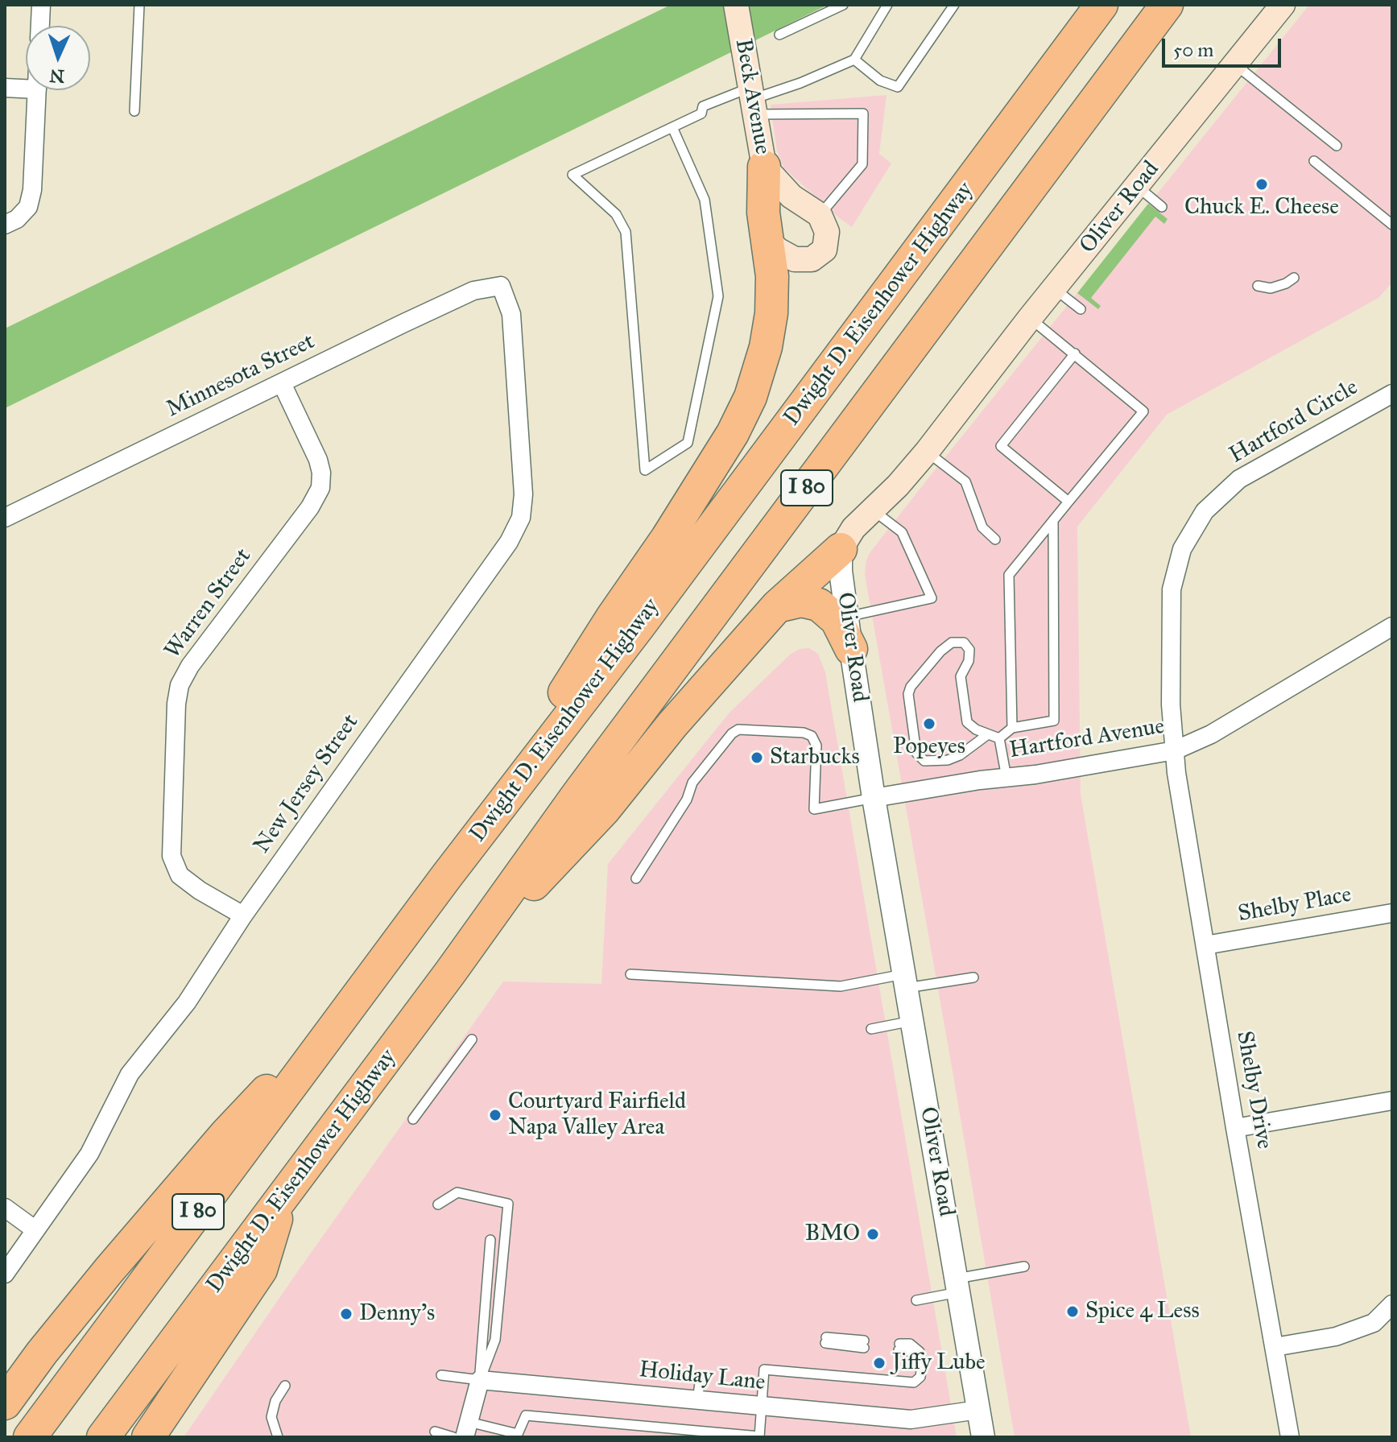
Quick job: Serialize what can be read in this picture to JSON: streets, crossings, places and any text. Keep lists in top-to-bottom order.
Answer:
{
  "streets": {
    "highway": ["Dwight D. Eisenhower Highway", "I 80"],
    "main road": ["Beck Avenue", "Oliver Road"],
    "street": [
      "Minnesota Street",
      "Hartford Circle",
      "Warren Street",
      "Hartford Avenue",
      "New Jersey Street",
      "Shelby Place",
      "Shelby Drive",
      "Holiday Lane"
    ]
  },
  "crossings": [
    ["Oliver Road", "Hartford Avenue"],
    ["Oliver Road", "Holiday Lane"],
    ["Minnesota Street", "Warren Street"],
    ["Minnesota Street", "New Jersey Street"],
    ["Hartford Circle", "Hartford Avenue"],
    ["Hartford Circle", "Shelby Drive"],
    ["Warren Street", "New Jersey Street"],
    ["Hartford Avenue", "Shelby Drive"],
    ["Shelby Place", "Shelby Drive"]
  ],
  "places": [
    "Chuck E. Cheese",
    "Popeyes",
    "Starbucks",
    "Courtyard Fairfield Napa Valley Area",
    "BMO",
    "Spice 4 Less",
    "Denny's",
    "Jiffy Lube"
  ],
  "scale_bar": "50 m",
  "north": "bottom"
}
